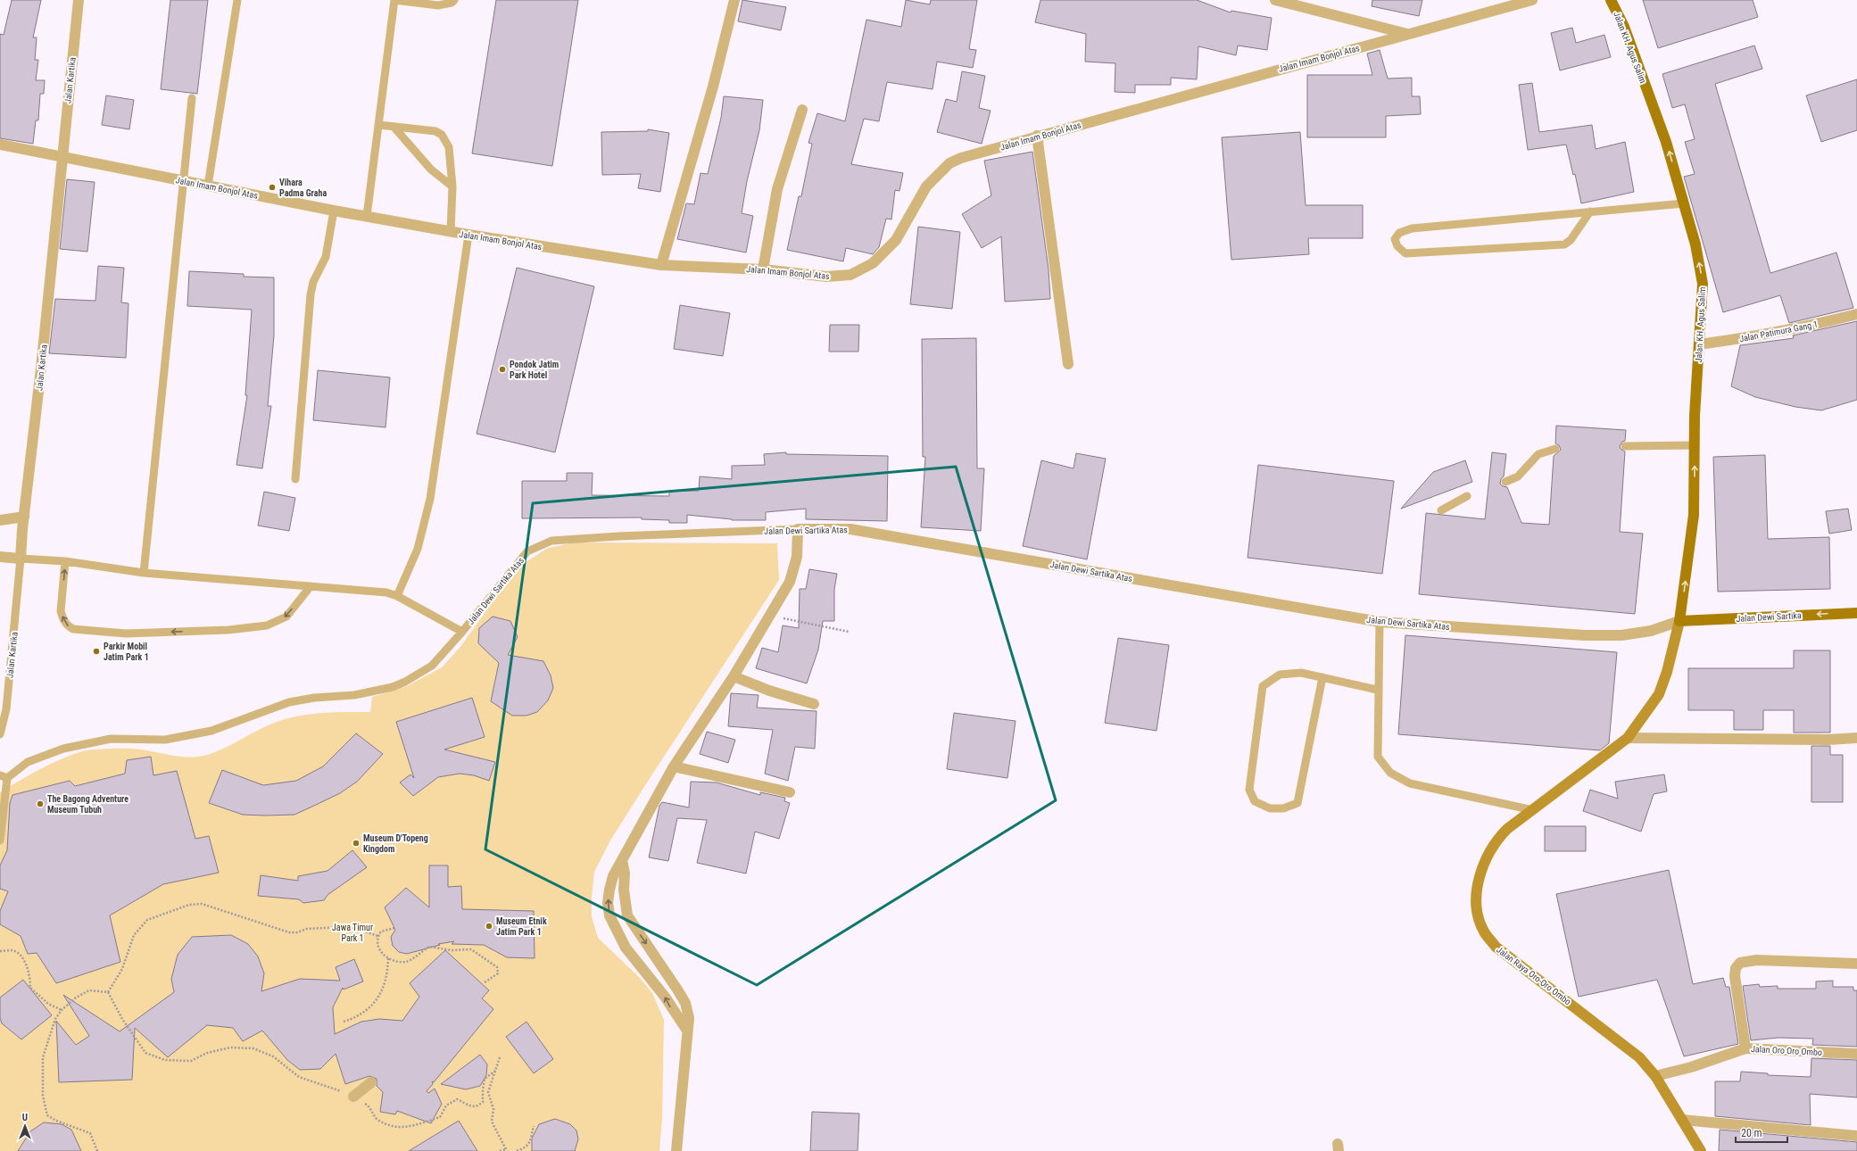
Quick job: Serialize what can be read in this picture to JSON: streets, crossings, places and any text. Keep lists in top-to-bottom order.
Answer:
{
  "streets": {
    "main road": ["Jalan KH. Agus Salim", "Jalan Dewi Sartika", "Jalan Raya Oro-Oro Ombo"],
    "street": [
      "Jalan Imam Bonjol Atas",
      "Jalan Kartika",
      "Jalan Patimura Gang 1",
      "Jalan Dewi Sartika Atas",
      "Jalan Oro Oro Ombo"
    ]
  },
  "crossings": [
    ["Jalan KH. Agus Salim", "Jalan Patimura Gang 1"],
    ["Jalan KH. Agus Salim", "Jalan Dewi Sartika Atas"],
    ["Jalan KH. Agus Salim", "Jalan Dewi Sartika"],
    ["Jalan KH. Agus Salim", "Jalan Raya Oro-Oro Ombo"],
    ["Jalan Imam Bonjol Atas", "Jalan Kartika"],
    ["Jalan Dewi Sartika Atas", "Jalan Dewi Sartika"],
    ["Jalan Dewi Sartika Atas", "Jalan Raya Oro-Oro Ombo"],
    ["Jalan Dewi Sartika", "Jalan Raya Oro-Oro Ombo"],
    ["Jalan Raya Oro-Oro Ombo", "Jalan Oro Oro Ombo"]
  ],
  "one_way": ["Jalan KH. Agus Salim", "Jalan Dewi Sartika"],
  "parks": ["Jawa Timur Park 1"],
  "places": [
    "Vihara Padma Graha",
    "Pondok Jatim Park Hotel",
    "Parkir Mobil Jatim Park 1",
    "The Bagong Adventure Museum Tubuh",
    "Museum D'Topeng Kingdom",
    "Museum Etnik Jatim Park 1"
  ],
  "scale_bar": "20 m",
  "north": "top"
}
